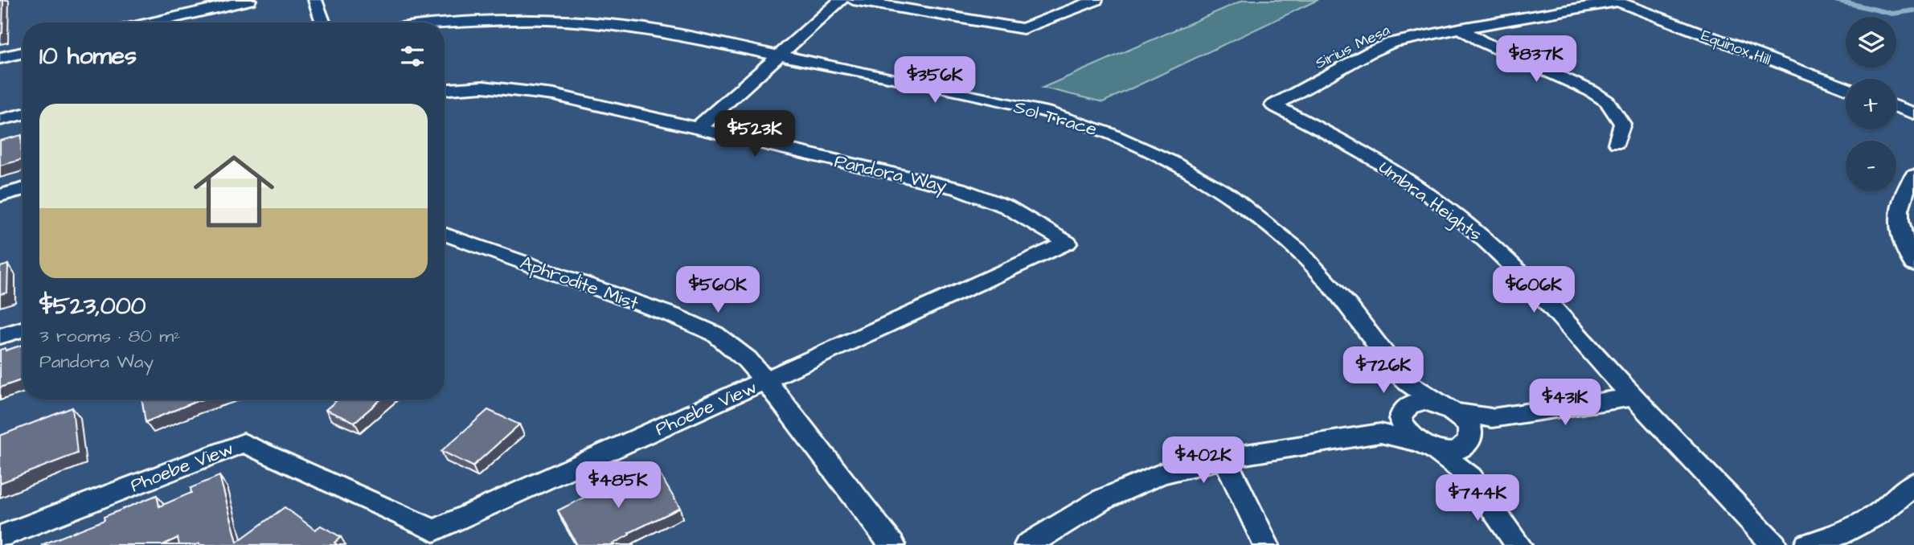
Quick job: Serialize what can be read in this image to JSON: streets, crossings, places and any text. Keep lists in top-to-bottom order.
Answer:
{
  "streets": {
    "street": [
      "Sirius Mesa",
      "Equinox Hill",
      "Sol Trace",
      "Pandora Way",
      "Umbra Heights",
      "Aphrodite Mist",
      "Phoebe View"
    ]
  },
  "crossings": [
    ["Sirius Mesa", "Equinox Hill"],
    ["Sirius Mesa", "Umbra Heights"],
    ["Pandora Way", "Phoebe View"],
    ["Aphrodite Mist", "Phoebe View"]
  ],
  "page": {
    "map_buttons": ["+", "−"],
    "heading": "10 homes",
    "price": [
      "$837K",
      "$356K",
      "$523K",
      "$560K",
      "$606K",
      "$726K",
      "$431K",
      "$402K",
      "$485K",
      "$744K"
    ],
    "list": [
      {
        "name": "$523,000",
        "note": "3 rooms · 80 m² · Pandora Way"
      }
    ]
  }
}
